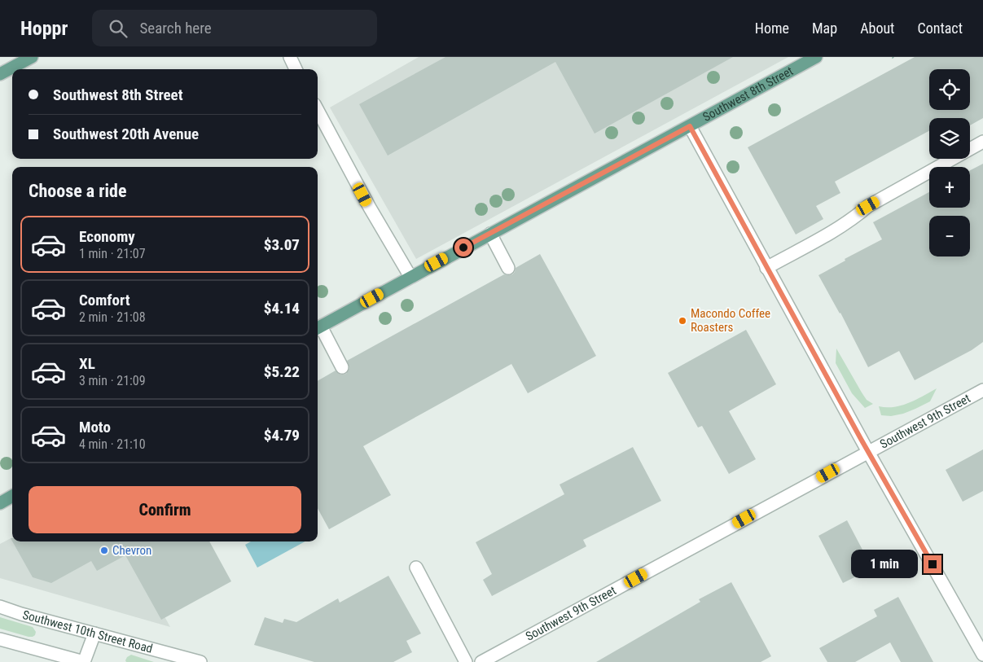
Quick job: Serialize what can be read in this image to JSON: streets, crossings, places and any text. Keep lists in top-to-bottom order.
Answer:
{
  "streets": {
    "main road": ["Southwest 8th Street"],
    "street": ["Southwest 9th Street", "Southwest 10th Street Road"]
  },
  "places": ["Macondo Coffee Roasters", "Chevron"],
  "page": {
    "header": "Hoppr",
    "search": "Search here",
    "nav": [
      "Home",
      "Map",
      "About",
      "Contact"
    ],
    "map_buttons": ["+", "−"],
    "banner": ["Southwest 8th Street", "Southwest 20th Avenue"],
    "heading": "Choose a ride",
    "list": [
      {
        "name": "Economy",
        "note": "1 min · 21:07",
        "value": "$3.07"
      },
      {
        "name": "Comfort",
        "note": "2 min · 21:08",
        "value": "$4.14"
      },
      {
        "name": "XL",
        "note": "3 min · 21:09",
        "value": "$5.22"
      },
      {
        "name": "Moto",
        "note": "4 min · 21:10",
        "value": "$4.79"
      }
    ],
    "buttons": "Confirm",
    "bubble": "1 min"
  }
}
